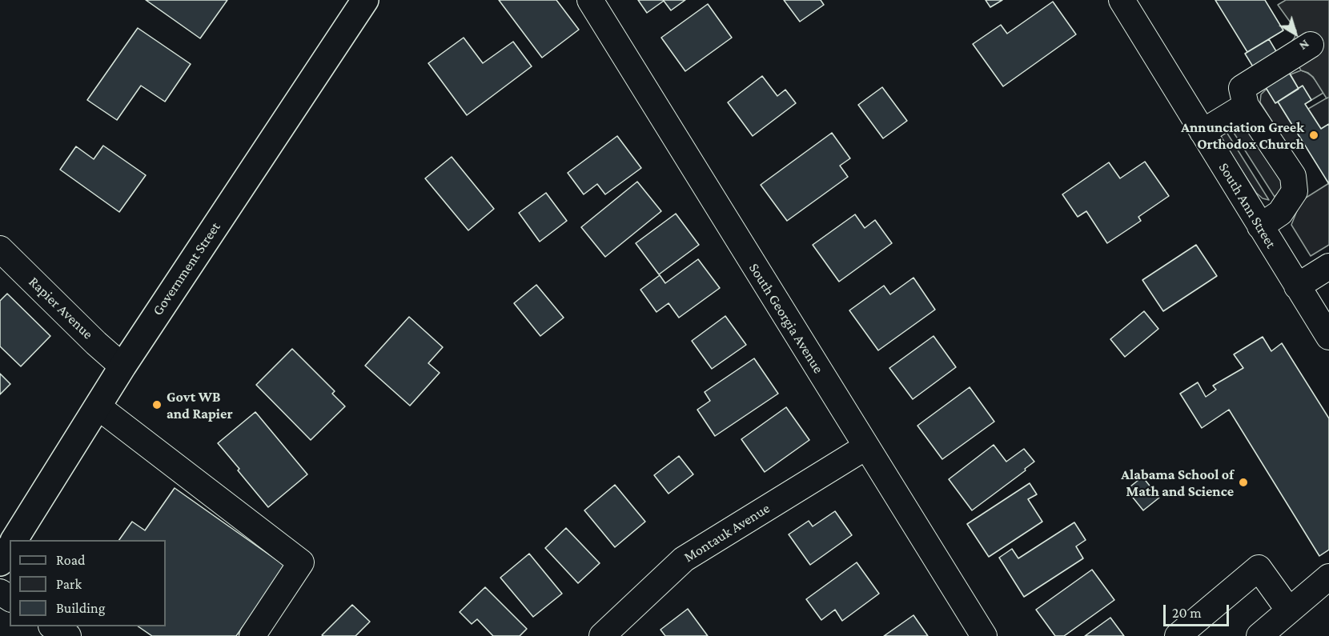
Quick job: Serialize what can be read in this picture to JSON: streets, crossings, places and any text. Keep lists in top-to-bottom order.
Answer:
{
  "streets": {
    "main road": ["Government Street"],
    "street": [
      "South Ann Street",
      "Rapier Avenue",
      "South Georgia Avenue",
      "Montauk Avenue"
    ]
  },
  "crossings": [
    ["Government Street", "Rapier Avenue"],
    ["South Georgia Avenue", "Montauk Avenue"]
  ],
  "places": ["Annunciation Greek Orthodox Church", "Govt WB and Rapier", "Alabama School of Math and Science"],
  "legend": ["Road", "Park", "Building"],
  "scale_bar": "20 m",
  "north": "bottom right"
}
